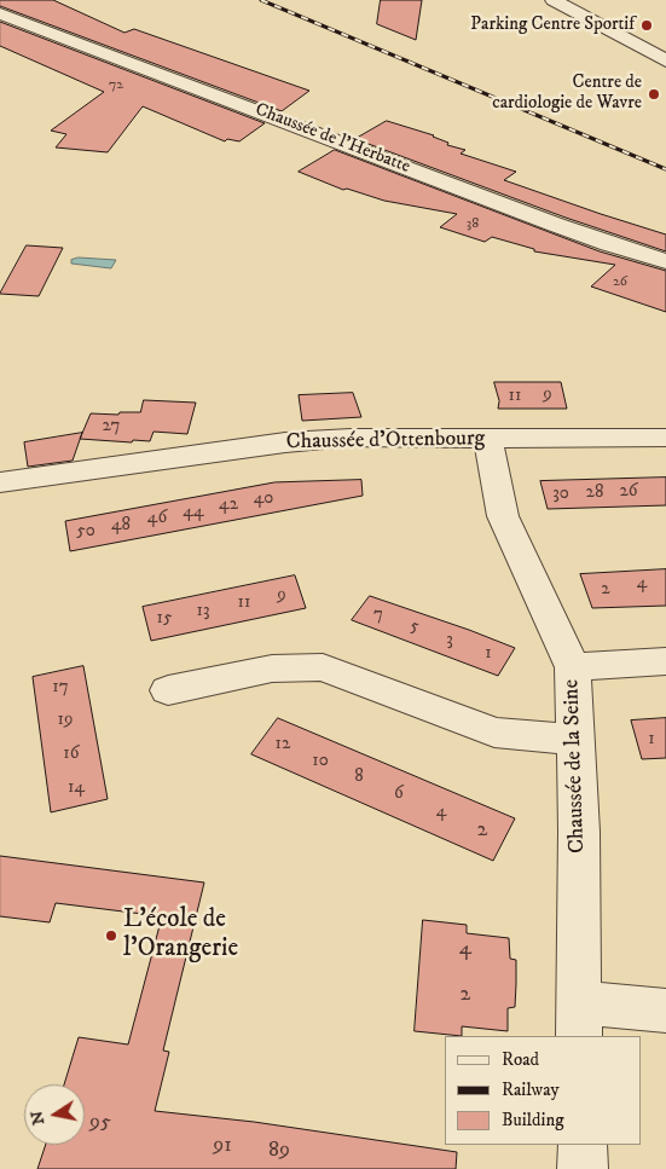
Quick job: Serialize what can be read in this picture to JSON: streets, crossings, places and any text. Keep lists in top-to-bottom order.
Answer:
{
  "streets": {
    "street": ["Chaussée de l'Herbatte", "Chaussée d'Ottenbourg", "Chaussée de la Seine"]
  },
  "crossings": [
    ["Chaussée d'Ottenbourg", "Chaussée de la Seine"]
  ],
  "places": ["Parking Centre Sportif", "Centre de cardiologie de Wavre", "L'école de l'Orangerie"],
  "house_numbers": [
    "72",
    "38",
    "26",
    "9",
    "11",
    "27",
    "26",
    "28",
    "30",
    "40",
    "42",
    "44",
    "46",
    "48",
    "50",
    "4",
    "2",
    "9",
    "11",
    "13",
    "7",
    "15",
    "5",
    "3",
    "1",
    "17",
    "19",
    "1",
    "12",
    "16",
    "10",
    "8",
    "14",
    "6",
    "4",
    "2",
    "4",
    "2",
    "95",
    "91",
    "89"
  ],
  "legend": ["Road", "Railway", "Building"],
  "north": "left"
}
